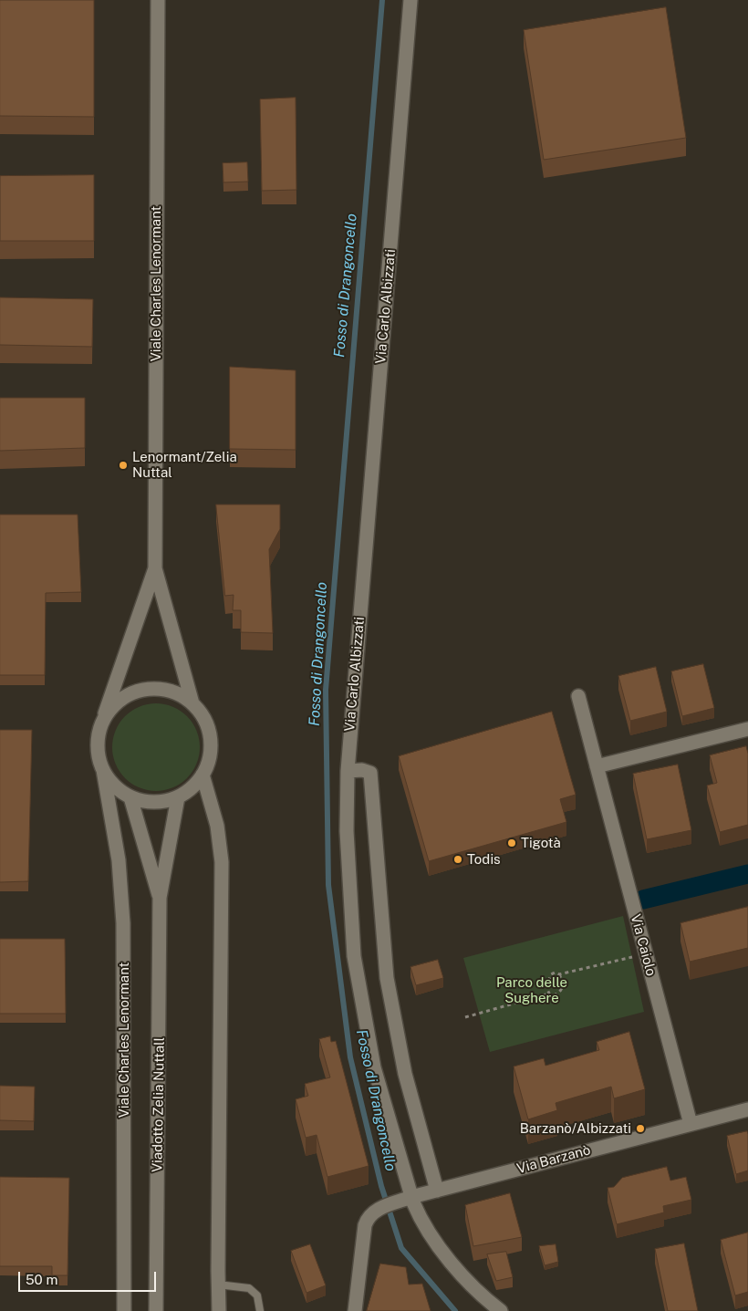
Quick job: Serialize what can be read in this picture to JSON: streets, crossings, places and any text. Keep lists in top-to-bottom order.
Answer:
{
  "streets": {
    "street": [
      "Viale Charles Lenormant",
      "Via Carlo Albizzati",
      "Via Caiolo",
      "Viadotto Zelia Nuttall",
      "Via Barzanò"
    ]
  },
  "crossings": [
    ["Viale Charles Lenormant", "Viadotto Zelia Nuttall"],
    ["Via Carlo Albizzati", "Via Barzanò"],
    ["Via Caiolo", "Via Barzanò"]
  ],
  "water": ["Fosso di Drangoncello"],
  "parks": ["Parco delle Sughere"],
  "places": [
    "Lenormant/Zelia Nuttal",
    "Tigotà",
    "Todis",
    "Barzanò/Albizzati"
  ],
  "scale_bar": "50 m"
}
